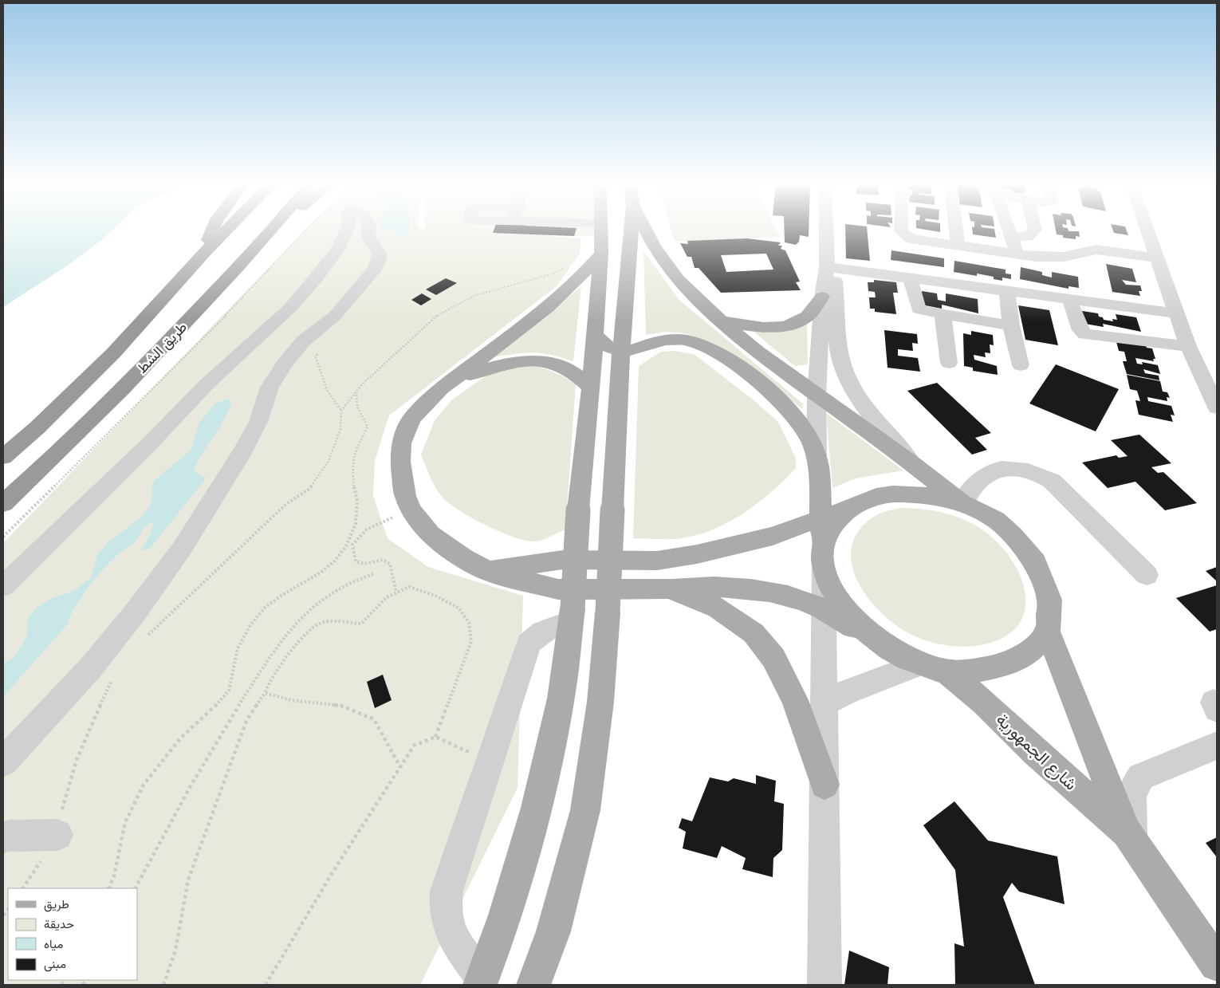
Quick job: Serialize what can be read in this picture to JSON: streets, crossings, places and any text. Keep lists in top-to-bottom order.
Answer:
{
  "streets": {
    "highway": ["طريق الشط"],
    "main road": ["شارع الجمهورية"]
  },
  "legend": [
    "طريق",
    "حديقة",
    "مياه",
    "مبنى"
  ]
}
